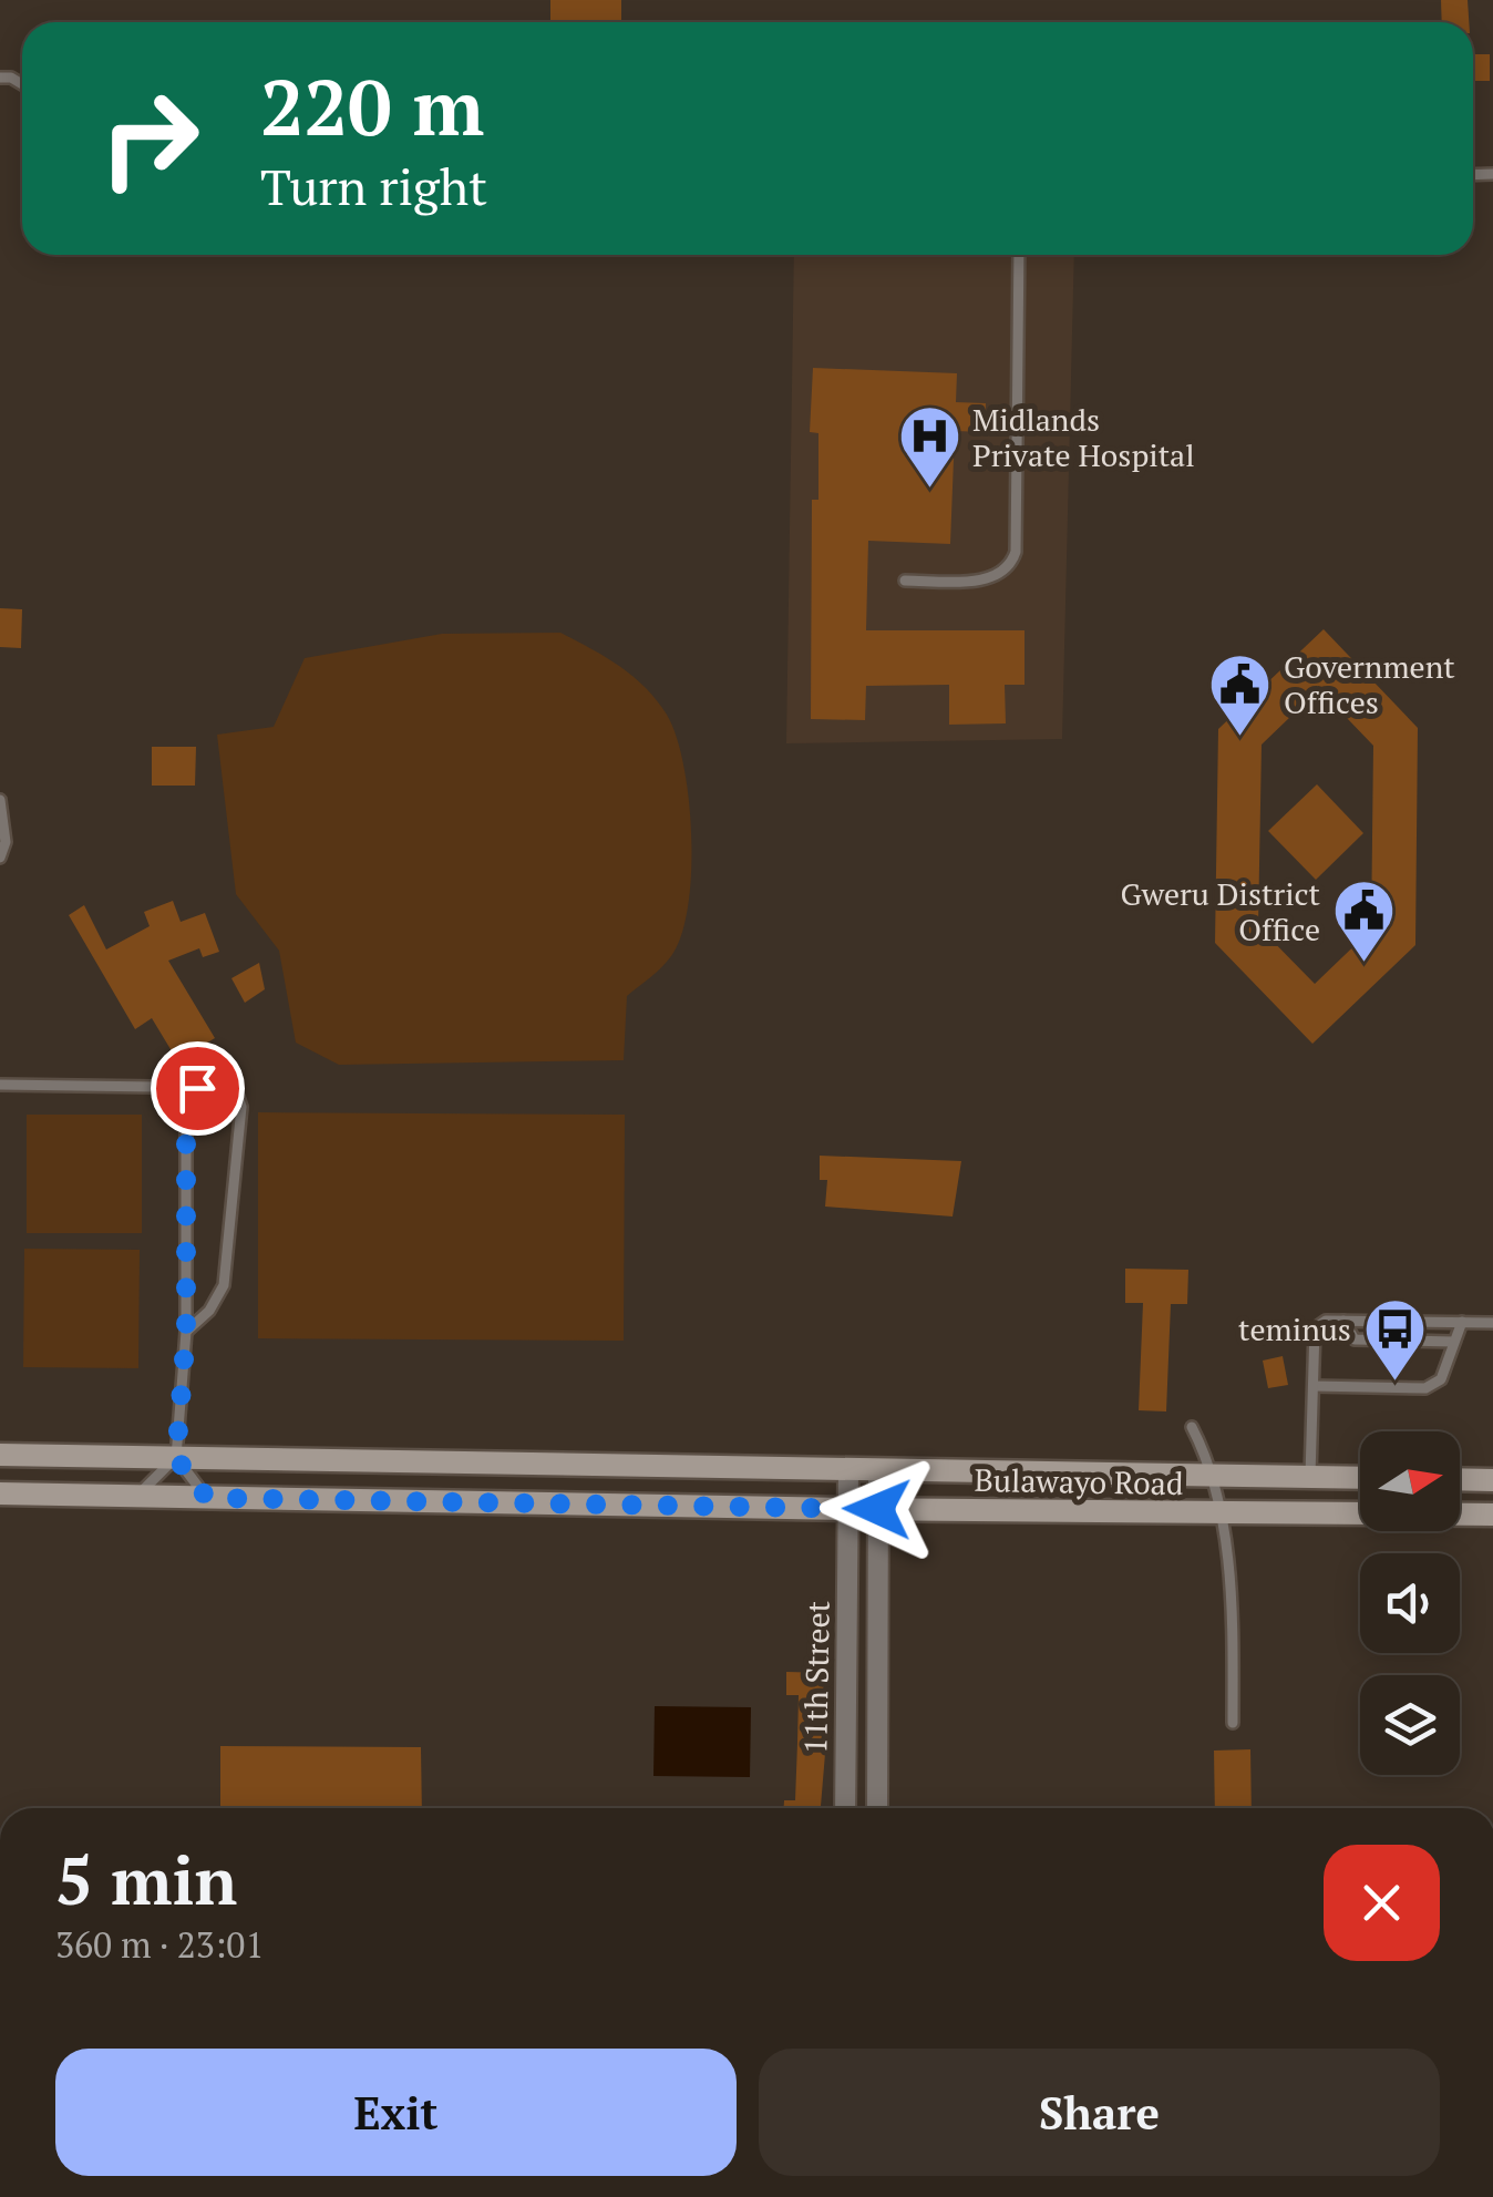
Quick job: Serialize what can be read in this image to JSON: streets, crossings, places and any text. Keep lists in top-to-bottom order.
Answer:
{
  "streets": {
    "street": ["Bulawayo Road", "11th Street"]
  },
  "crossings": [
    ["Bulawayo Road", "11th Street"]
  ],
  "places": {
    "hospital": ["Midlands Private Hospital"],
    "public building": ["Government Offices", "Gweru District Office"],
    "bus stop": ["teminus"]
  },
  "north": "right",
  "page": {
    "turn": ["220 m", "Turn right"],
    "heading": ["5 min", "360 m · 23:01"],
    "buttons": ["Exit", "Share"]
  }
}
